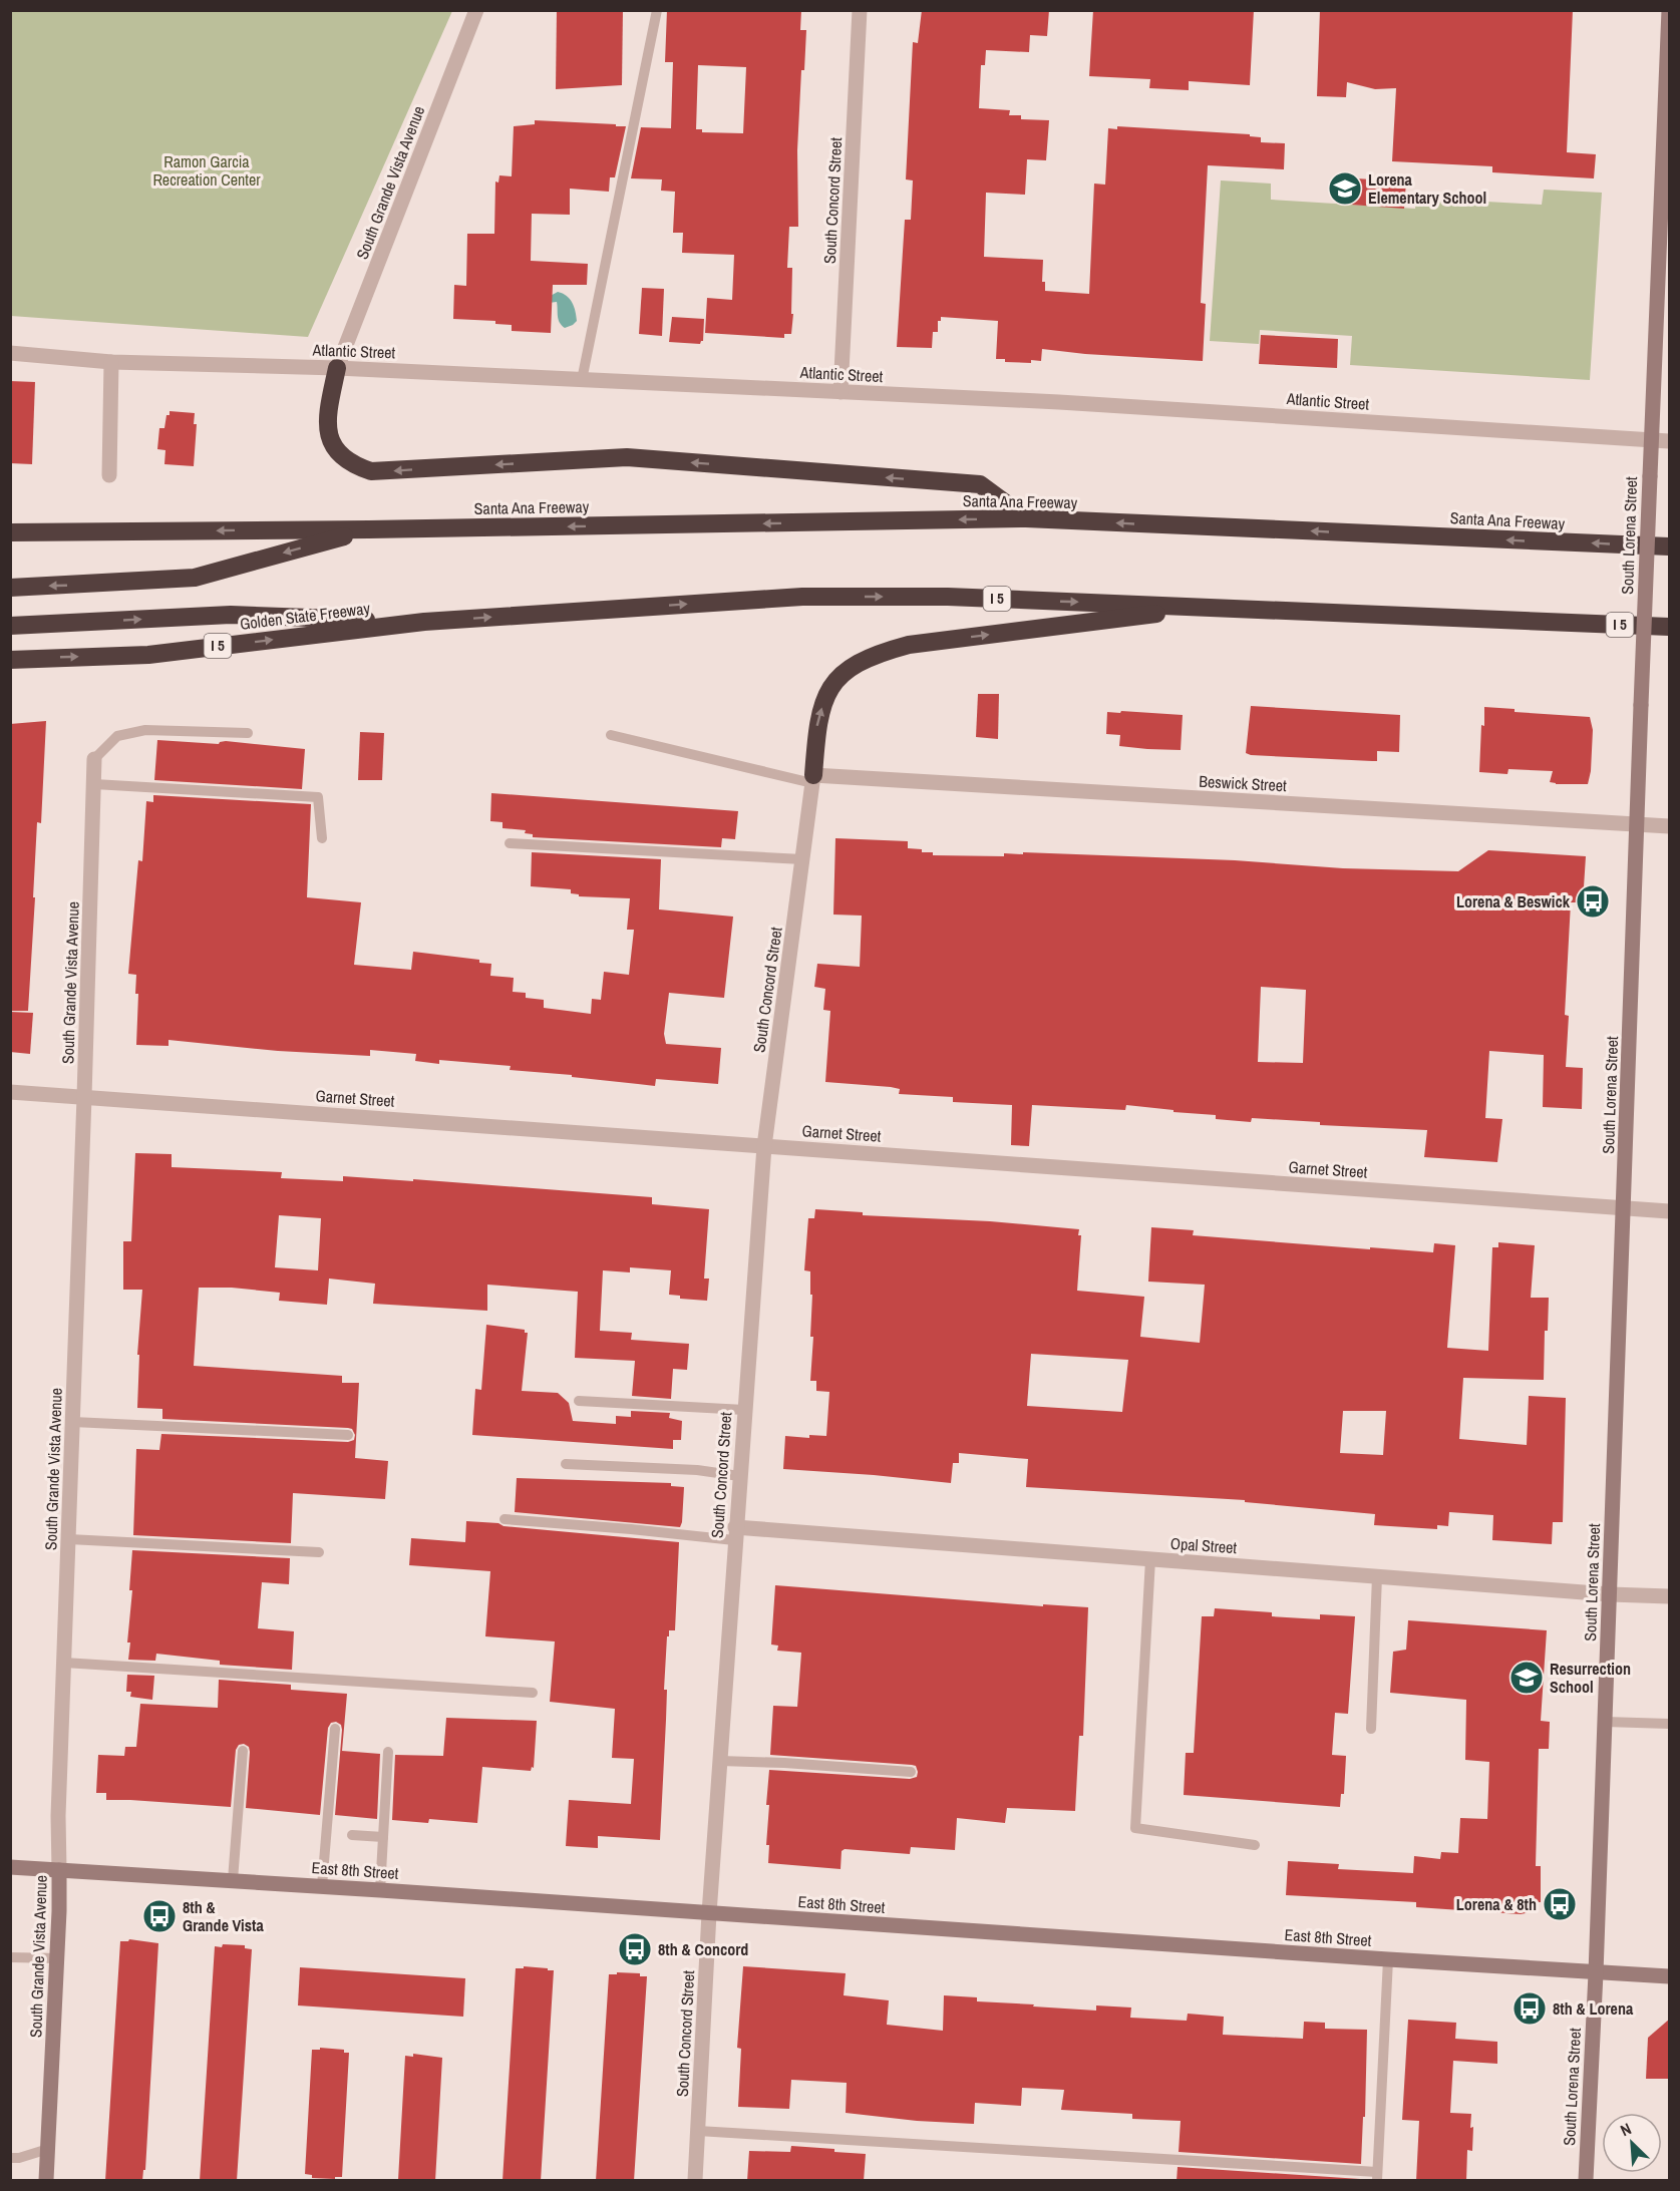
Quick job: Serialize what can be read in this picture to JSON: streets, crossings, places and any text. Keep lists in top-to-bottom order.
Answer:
{
  "streets": {
    "highway": ["Santa Ana Freeway", "I 5", "Golden State Freeway"],
    "main road": ["South Grande Vista Avenue", "South Lorena Street", "East 8th Street"],
    "street": [
      "South Concord Street",
      "Atlantic Street",
      "Beswick Street",
      "Garnet Street",
      "Opal Street"
    ]
  },
  "crossings": [
    ["South Grande Vista Avenue", "Atlantic Street"],
    ["South Grande Vista Avenue", "Garnet Street"],
    ["South Grande Vista Avenue", "East 8th Street"],
    ["South Concord Street", "Atlantic Street"],
    ["South Concord Street", "Beswick Street"],
    ["South Concord Street", "Garnet Street"],
    ["South Concord Street", "Opal Street"],
    ["South Concord Street", "East 8th Street"],
    ["Atlantic Street", "South Lorena Street"],
    ["South Lorena Street", "Beswick Street"],
    ["South Lorena Street", "Garnet Street"],
    ["South Lorena Street", "Opal Street"],
    ["South Lorena Street", "East 8th Street"],
    ["I 5", "Golden State Freeway"]
  ],
  "parks": ["Ramon Garcia Recreation Center"],
  "places": {
    "school or university": ["Lorena Elementary School", "Resurrection School"],
    "bus stop": [
      "Lorena & Beswick",
      "Lorena & 8th",
      "8th & Grande Vista",
      "8th & Concord",
      "8th & Lorena"
    ]
  },
  "north": "top left"
}
